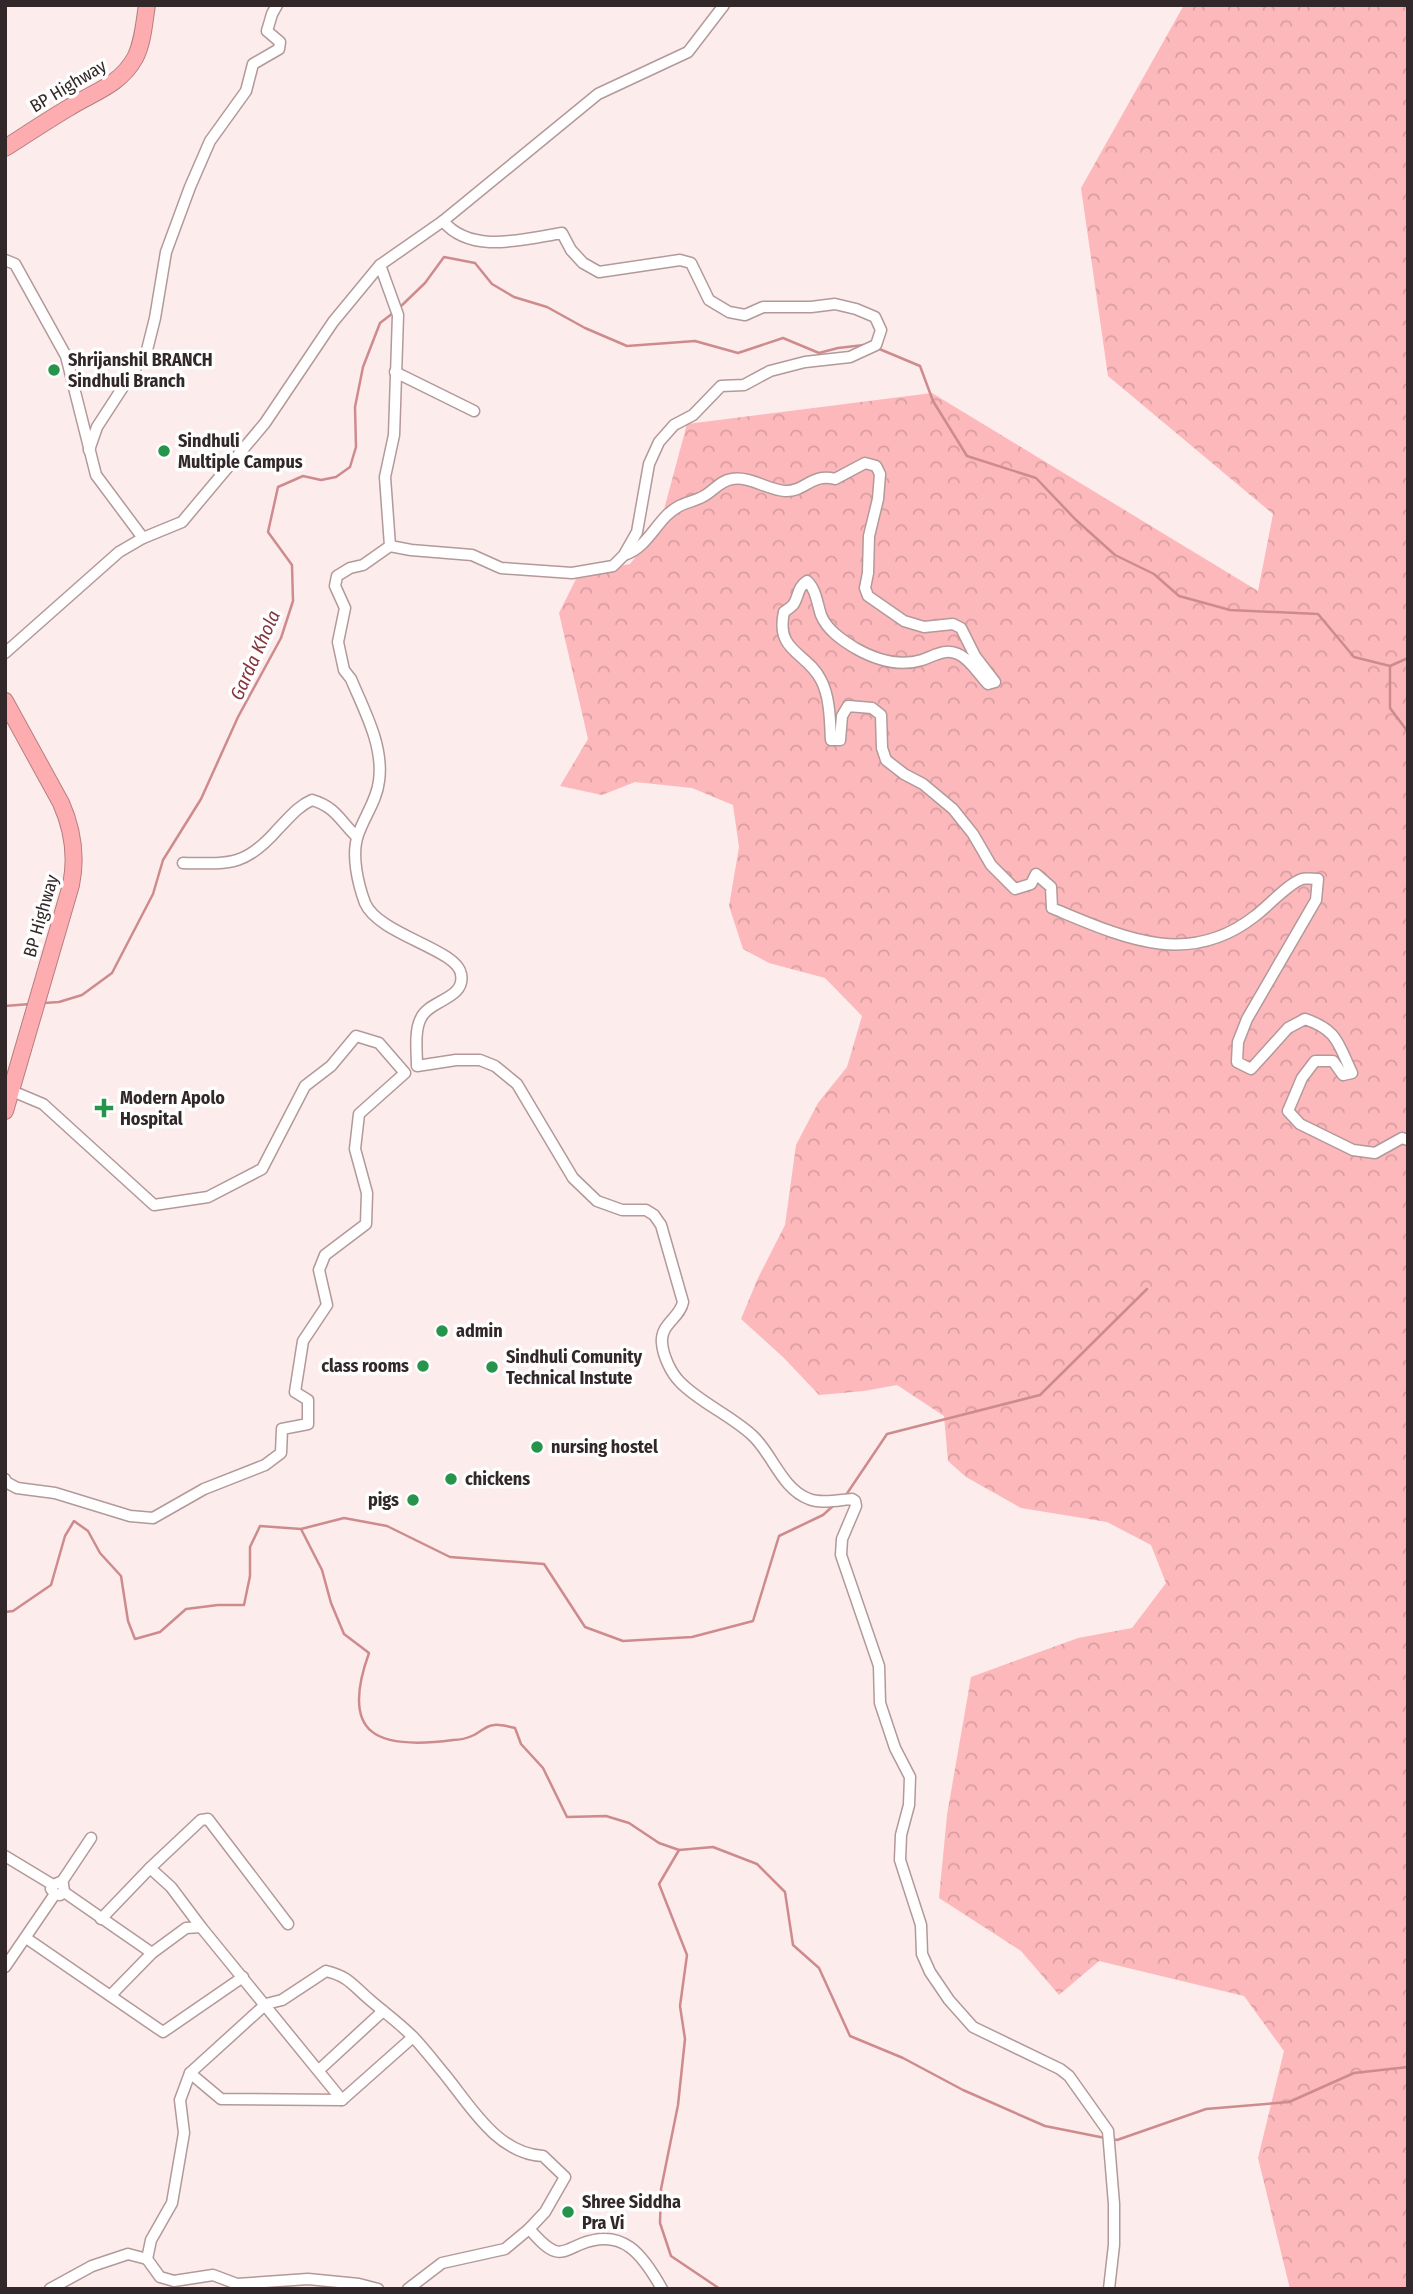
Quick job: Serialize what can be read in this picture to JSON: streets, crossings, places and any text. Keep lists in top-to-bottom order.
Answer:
{
  "streets": {
    "highway": ["BP Highway"]
  },
  "water": ["Garda Khola"],
  "places": {
    "other": [
      "Shrijanshil BRANCH Sindhuli Branch",
      "Sindhuli Multiple Campus",
      "admin",
      "class rooms",
      "Sindhuli Comunity Technical Instute",
      "nursing hostel",
      "chickens",
      "pigs",
      "Shree Siddha Pra Vi"
    ],
    "health": ["Modern Apolo Hospital"]
  }
}
